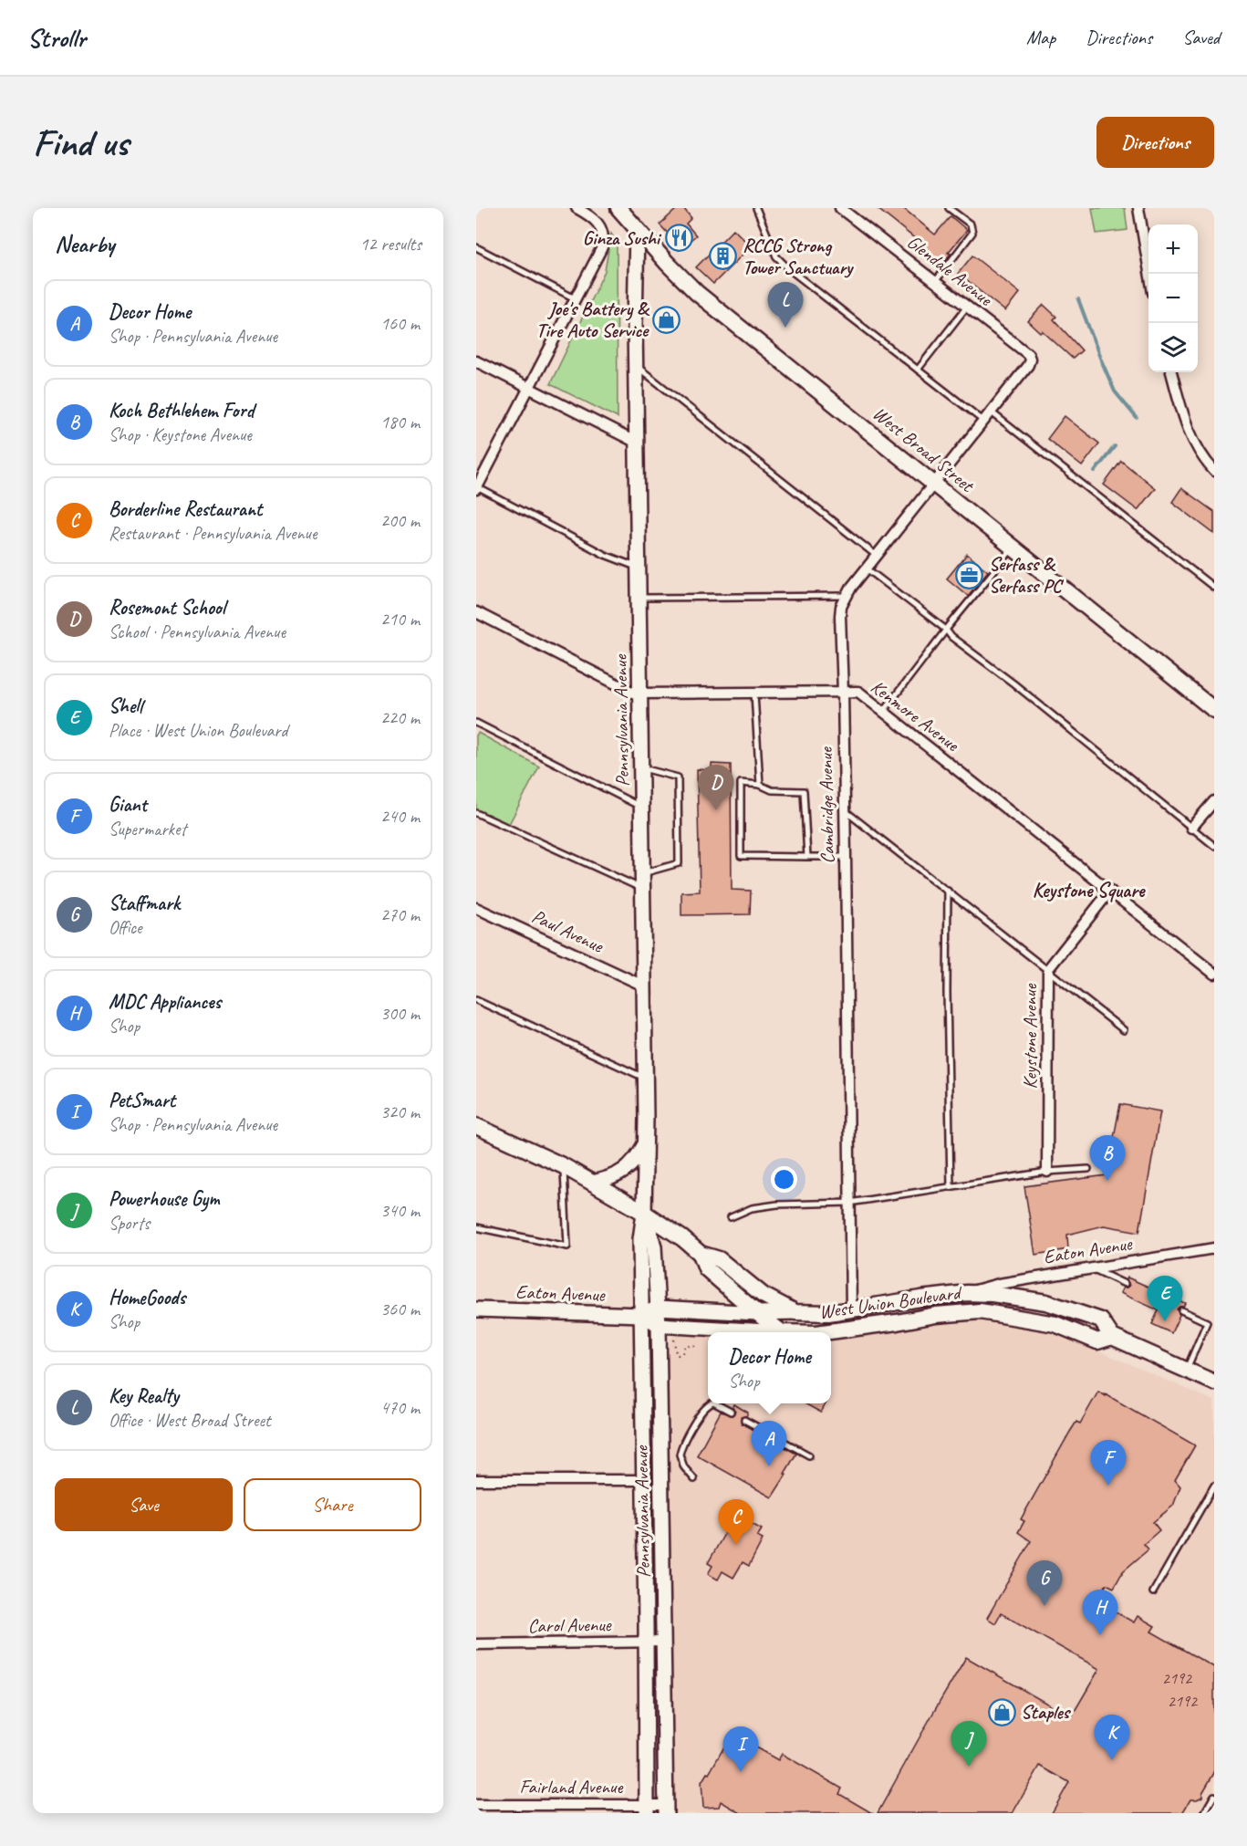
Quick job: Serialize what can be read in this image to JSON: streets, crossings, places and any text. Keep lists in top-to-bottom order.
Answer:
{
  "streets": {
    "main road": ["West Broad Street", "West Union Boulevard"],
    "street": [
      "Glendale Avenue",
      "Kenmore Avenue",
      "Pennsylvania Avenue",
      "Cambridge Avenue",
      "Paul Avenue",
      "Keystone Avenue",
      "Eaton Avenue",
      "Carol Avenue",
      "Fairland Avenue"
    ]
  },
  "crossings": [
    ["Glendale Avenue", "Cambridge Avenue"],
    ["West Broad Street", "Pennsylvania Avenue"],
    ["West Broad Street", "Cambridge Avenue"],
    ["Kenmore Avenue", "Pennsylvania Avenue"],
    ["Kenmore Avenue", "Cambridge Avenue"],
    ["Kenmore Avenue", "Keystone Avenue"],
    ["Pennsylvania Avenue", "Paul Avenue"],
    ["Pennsylvania Avenue", "Eaton Avenue"],
    ["Pennsylvania Avenue", "West Union Boulevard"],
    ["Pennsylvania Avenue", "Carol Avenue"],
    ["Pennsylvania Avenue", "Fairland Avenue"],
    ["Cambridge Avenue", "West Union Boulevard"],
    ["Eaton Avenue", "West Union Boulevard"]
  ],
  "districts": ["Keystone Square"],
  "places": {
    "restaurant": ["Ginza Sushi"],
    "building": ["RCCG Strong Tower Sanctuary"],
    "shop": ["Joe's Battery & Tire Auto Service", "Staples"],
    "office": ["Serfass & Serfass PC"]
  },
  "house_numbers": ["2192", "2192"],
  "page": {
    "header": "Strollr",
    "nav": ["Map", "Directions", "Saved"],
    "buttons": [
      "Directions",
      ["Save", "Share"]
    ],
    "title": "Find us",
    "heading": ["Nearby", "12 results"],
    "map_buttons": ["+", "−"],
    "list": [
      {
        "mark": "A",
        "name": "Decor Home",
        "note": "Shop · Pennsylvania Avenue",
        "value": "160 m"
      },
      {
        "mark": "B",
        "name": "Koch Bethlehem Ford",
        "note": "Shop · Keystone Avenue",
        "value": "180 m"
      },
      {
        "mark": "C",
        "name": "Borderline Restaurant",
        "note": "Restaurant · Pennsylvania Avenue",
        "value": "200 m"
      },
      {
        "mark": "D",
        "name": "Rosemont School",
        "note": "School · Pennsylvania Avenue",
        "value": "210 m"
      },
      {
        "mark": "E",
        "name": "Shell",
        "note": "Place · West Union Boulevard",
        "value": "220 m"
      },
      {
        "mark": "F",
        "name": "Giant",
        "note": "Supermarket",
        "value": "240 m"
      },
      {
        "mark": "G",
        "name": "Staffmark",
        "note": "Office",
        "value": "270 m"
      },
      {
        "mark": "H",
        "name": "MDC Appliances",
        "note": "Shop",
        "value": "300 m"
      },
      {
        "mark": "I",
        "name": "PetSmart",
        "note": "Shop · Pennsylvania Avenue",
        "value": "320 m"
      },
      {
        "mark": "J",
        "name": "Powerhouse Gym",
        "note": "Sports",
        "value": "340 m"
      },
      {
        "mark": "K",
        "name": "HomeGoods",
        "note": "Shop",
        "value": "360 m"
      },
      {
        "mark": "L",
        "name": "Key Realty",
        "note": "Office · West Broad Street",
        "value": "470 m"
      }
    ],
    "pins": [
      "L",
      "D",
      "B",
      "E",
      "A",
      "F",
      "C",
      "G",
      "H",
      "K",
      "J",
      "I"
    ],
    "popup": ["Decor Home", "Shop"]
  }
}
